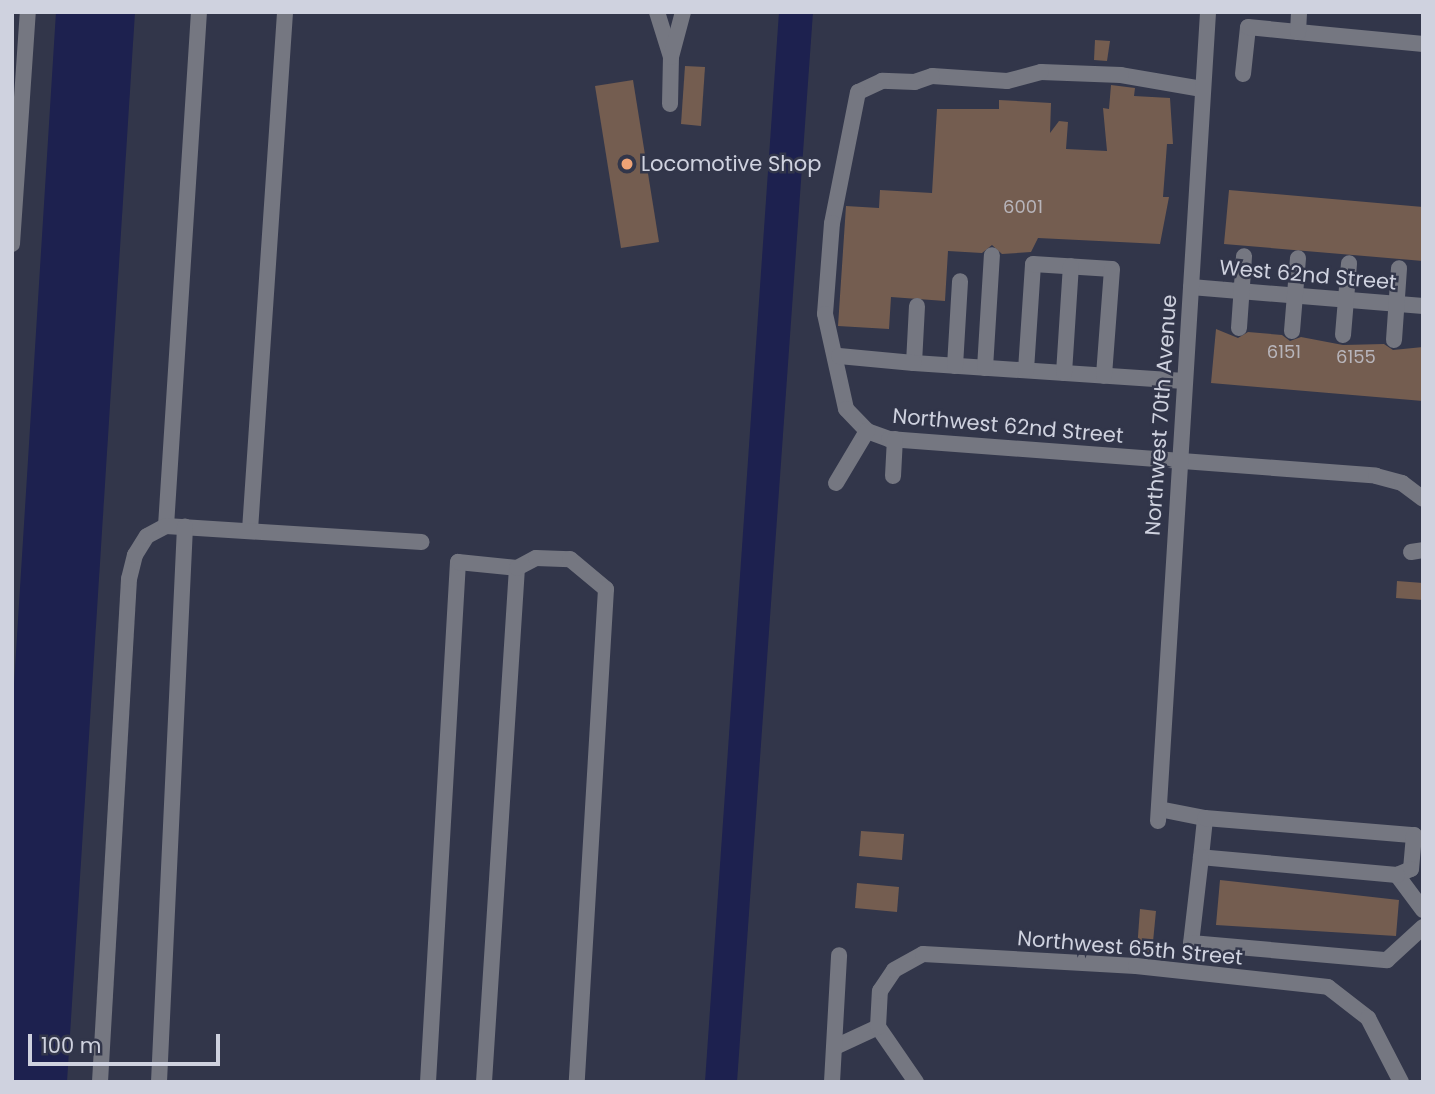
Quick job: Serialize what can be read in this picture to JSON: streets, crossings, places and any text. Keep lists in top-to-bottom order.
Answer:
{
  "streets": {
    "street": [
      "West 62nd Street",
      "Northwest 70th Avenue",
      "Northwest 62nd Street",
      "Northwest 65th Street"
    ]
  },
  "crossings": [
    ["West 62nd Street", "Northwest 70th Avenue"],
    ["Northwest 70th Avenue", "Northwest 62nd Street"]
  ],
  "places": ["Locomotive Shop"],
  "house_numbers": ["6001", "6151", "6155"],
  "scale_bar": "100 m"
}
